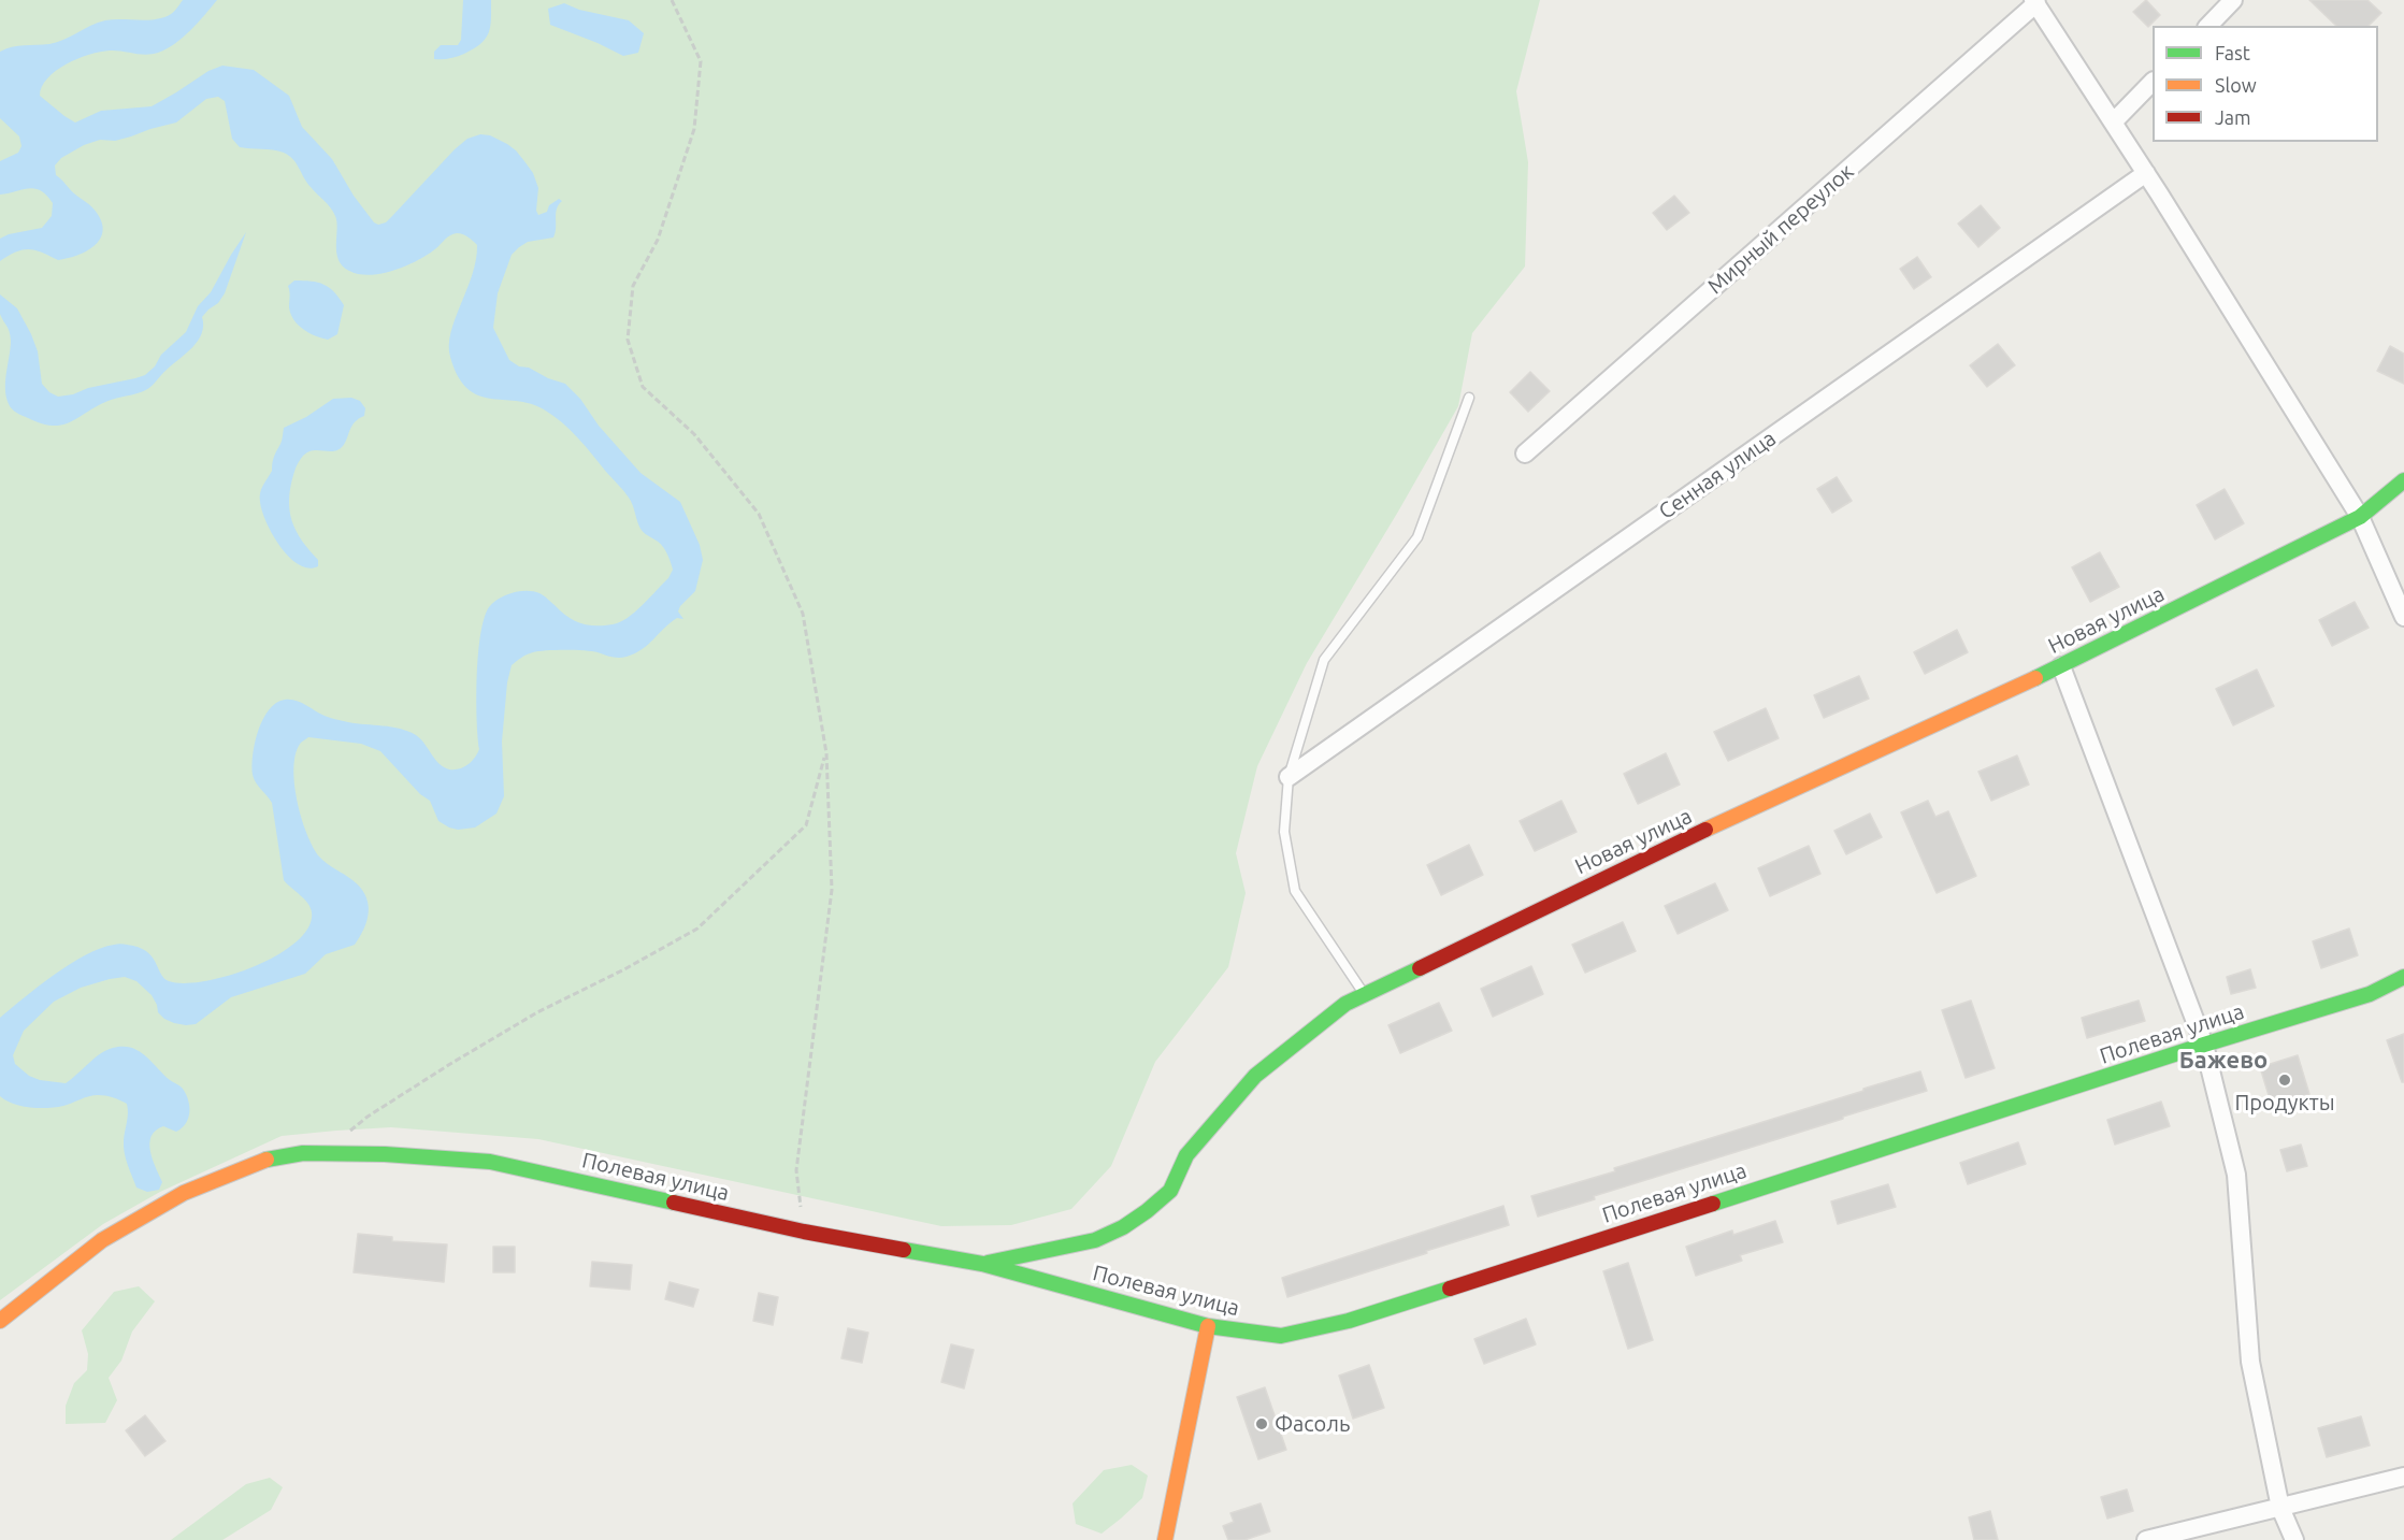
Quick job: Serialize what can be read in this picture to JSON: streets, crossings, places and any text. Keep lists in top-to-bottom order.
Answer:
{
  "streets": {
    "street": [
      "Мирный переулок",
      "Сенная улица",
      "Новая улица",
      "Полевая улица"
    ]
  },
  "crossings": [
    ["Новая улица", "Полевая улица"]
  ],
  "districts": ["Бажево"],
  "places": ["Продукты", "Фасоль"],
  "legend": ["Fast", "Slow", "Jam"]
}
